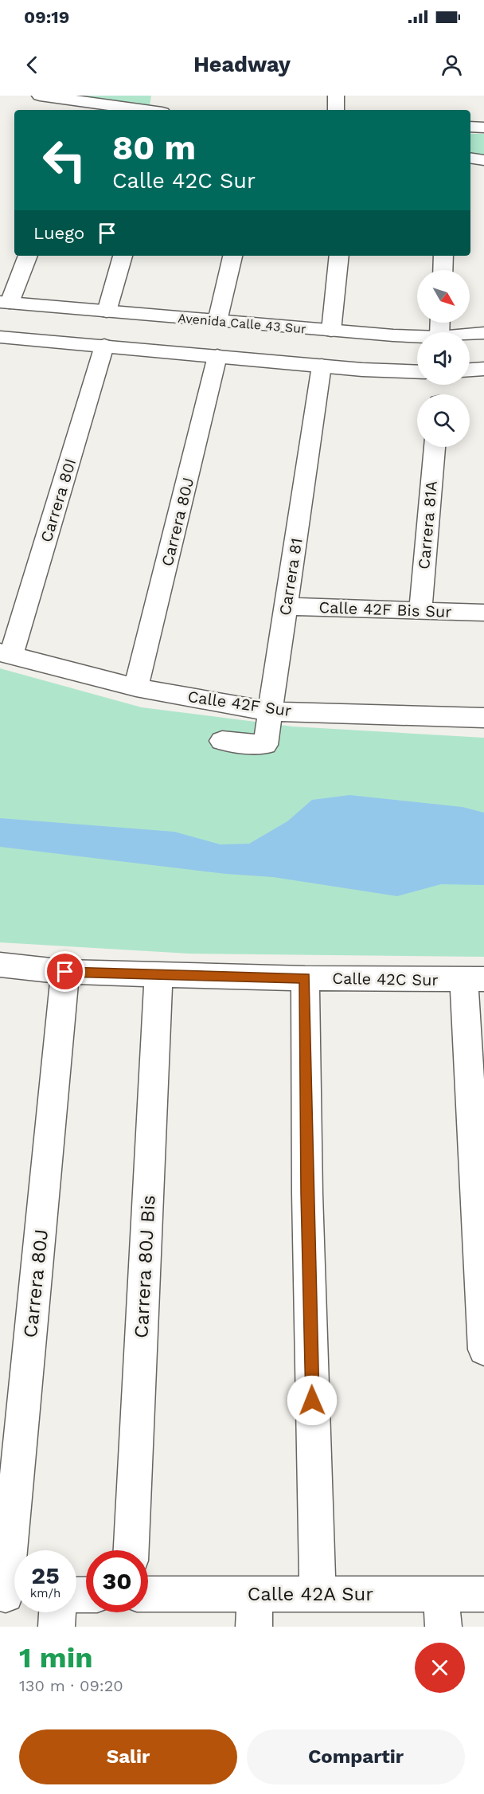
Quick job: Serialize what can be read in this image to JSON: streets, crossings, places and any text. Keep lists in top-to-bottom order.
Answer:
{
  "streets": {
    "street": [
      "Avenida Calle 43 Sur",
      "Carrera 80I",
      "Carrera 80J",
      "Carrera 81A",
      "Carrera 81",
      "Calle 42F Bis Sur",
      "Calle 42F Sur",
      "Calle 42C Sur",
      "Carrera 80J Bis",
      "Calle 42A Sur"
    ]
  },
  "crossings": [
    ["Carrera 80I", "Calle 42F Sur"],
    ["Carrera 80J", "Calle 42F Sur"],
    ["Carrera 80J", "Calle 42C Sur"],
    ["Carrera 81A", "Calle 42F Bis Sur"],
    ["Carrera 81", "Calle 42F Bis Sur"],
    ["Carrera 81", "Calle 42F Sur"],
    ["Calle 42C Sur", "Carrera 80J Bis"]
  ],
  "north": "bottom right",
  "page": {
    "status": "09:19",
    "header": "Headway",
    "turn": ["80 m", "Calle 42C Sur"],
    "then": "Luego",
    "speed": "25 km/h",
    "limit": "30",
    "heading": ["1 min", "130 m · 09:20"],
    "buttons": ["Salir", "Compartir"]
  }
}
